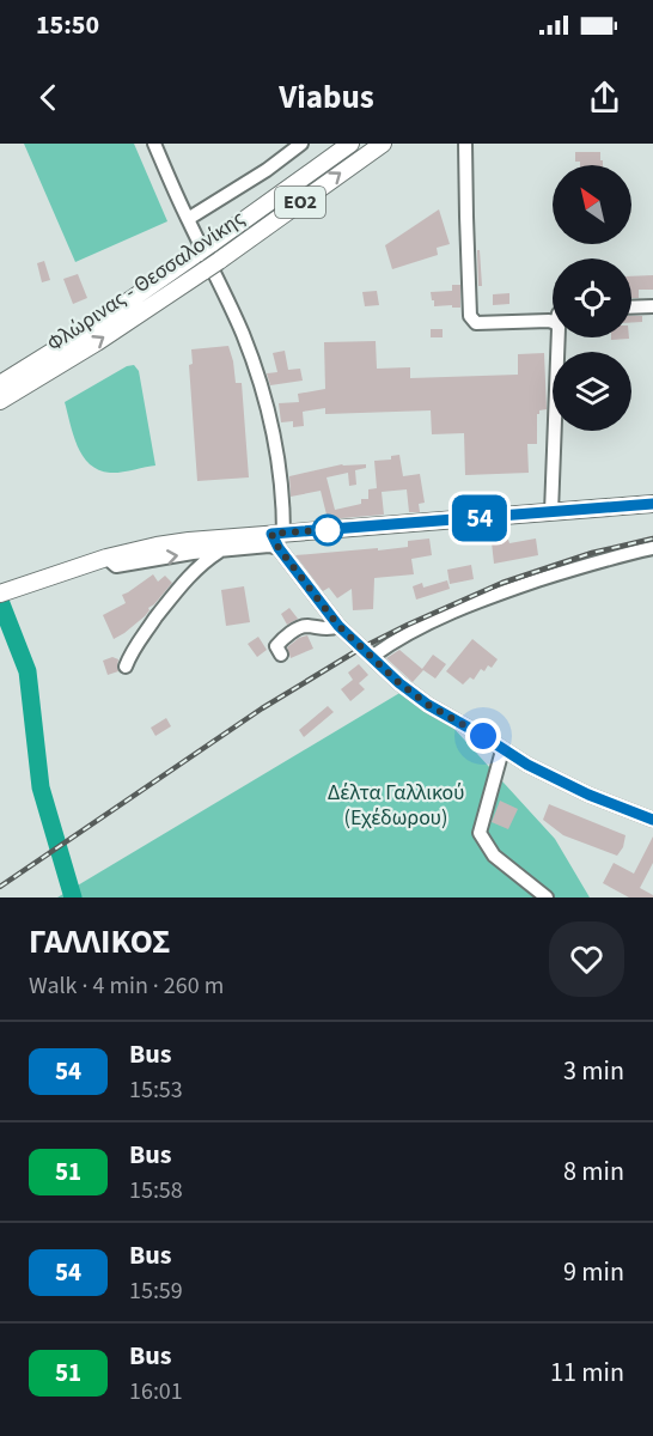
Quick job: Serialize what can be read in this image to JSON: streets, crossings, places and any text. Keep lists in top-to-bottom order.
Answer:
{
  "streets": {
    "main road": ["ΕΟ2", "Φλώρινας - Θεσσαλονίκης"]
  },
  "parks": ["Δέλτα Γαλλικού (Εχέδωρου)"],
  "lines": ["bus line 54"],
  "north": "top left",
  "page": {
    "status": "15:50",
    "header": "Viabus",
    "on_map": "54",
    "heading": ["ΓΑΛΛΙΚΟΣ", "Walk · 4 min · 260 m"],
    "list": [
      {
        "mark": "54",
        "name": "Bus",
        "note": "15:53",
        "value": "3 min"
      },
      {
        "mark": "51",
        "name": "Bus",
        "note": "15:58",
        "value": "8 min"
      },
      {
        "mark": "54",
        "name": "Bus",
        "note": "15:59",
        "value": "9 min"
      },
      {
        "mark": "51",
        "name": "Bus",
        "note": "16:01",
        "value": "11 min"
      }
    ]
  }
}
